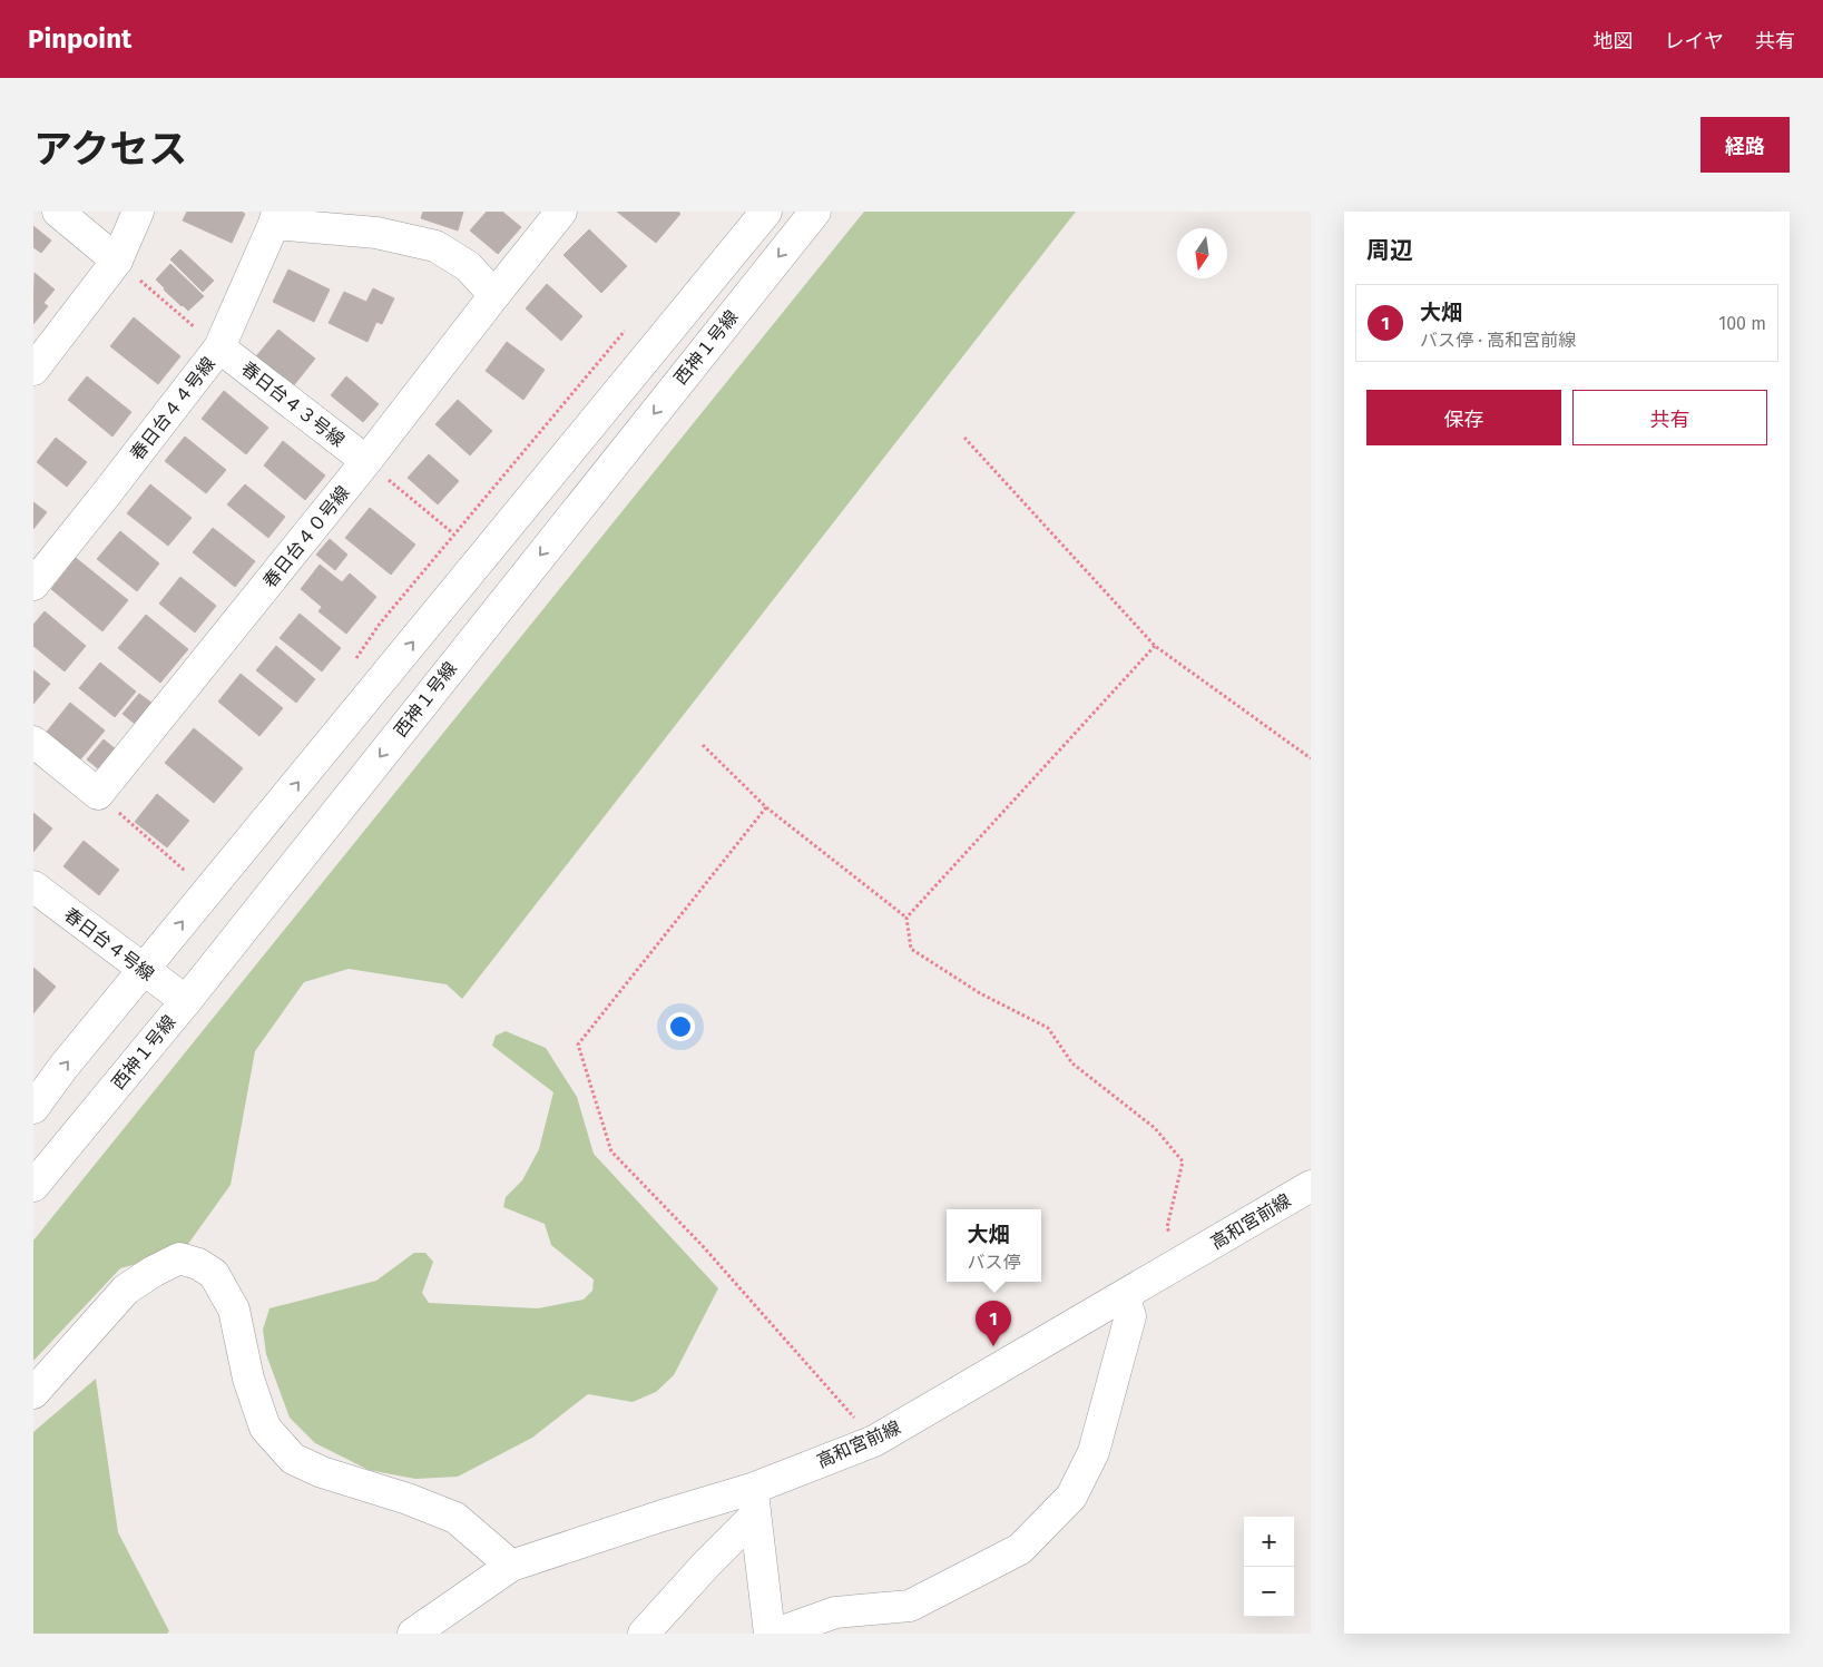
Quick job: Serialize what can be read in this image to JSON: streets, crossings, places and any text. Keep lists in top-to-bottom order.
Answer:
{
  "streets": {
    "street": [
      "西神１号線",
      "春日台４３号線",
      "春日台４４号線",
      "春日台４０号線",
      "春日台４号線",
      "高和宮前線"
    ]
  },
  "crossings": [
    ["西神１号線", "春日台４号線"],
    ["春日台４３号線", "春日台４４号線"],
    ["春日台４３号線", "春日台４０号線"]
  ],
  "north": "bottom",
  "page": {
    "header": "Pinpoint",
    "nav": ["地図", "レイヤ", "共有"],
    "title": "アクセス",
    "buttons": [
      "経路",
      ["保存", "共有"]
    ],
    "heading": "周辺",
    "list": [
      {
        "mark": "1",
        "name": "大畑",
        "note": "バス停 · 高和宮前線",
        "value": "100 m"
      }
    ],
    "popup": ["大畑", "バス停"],
    "pins": "1",
    "map_buttons": ["+", "−"]
  }
}
